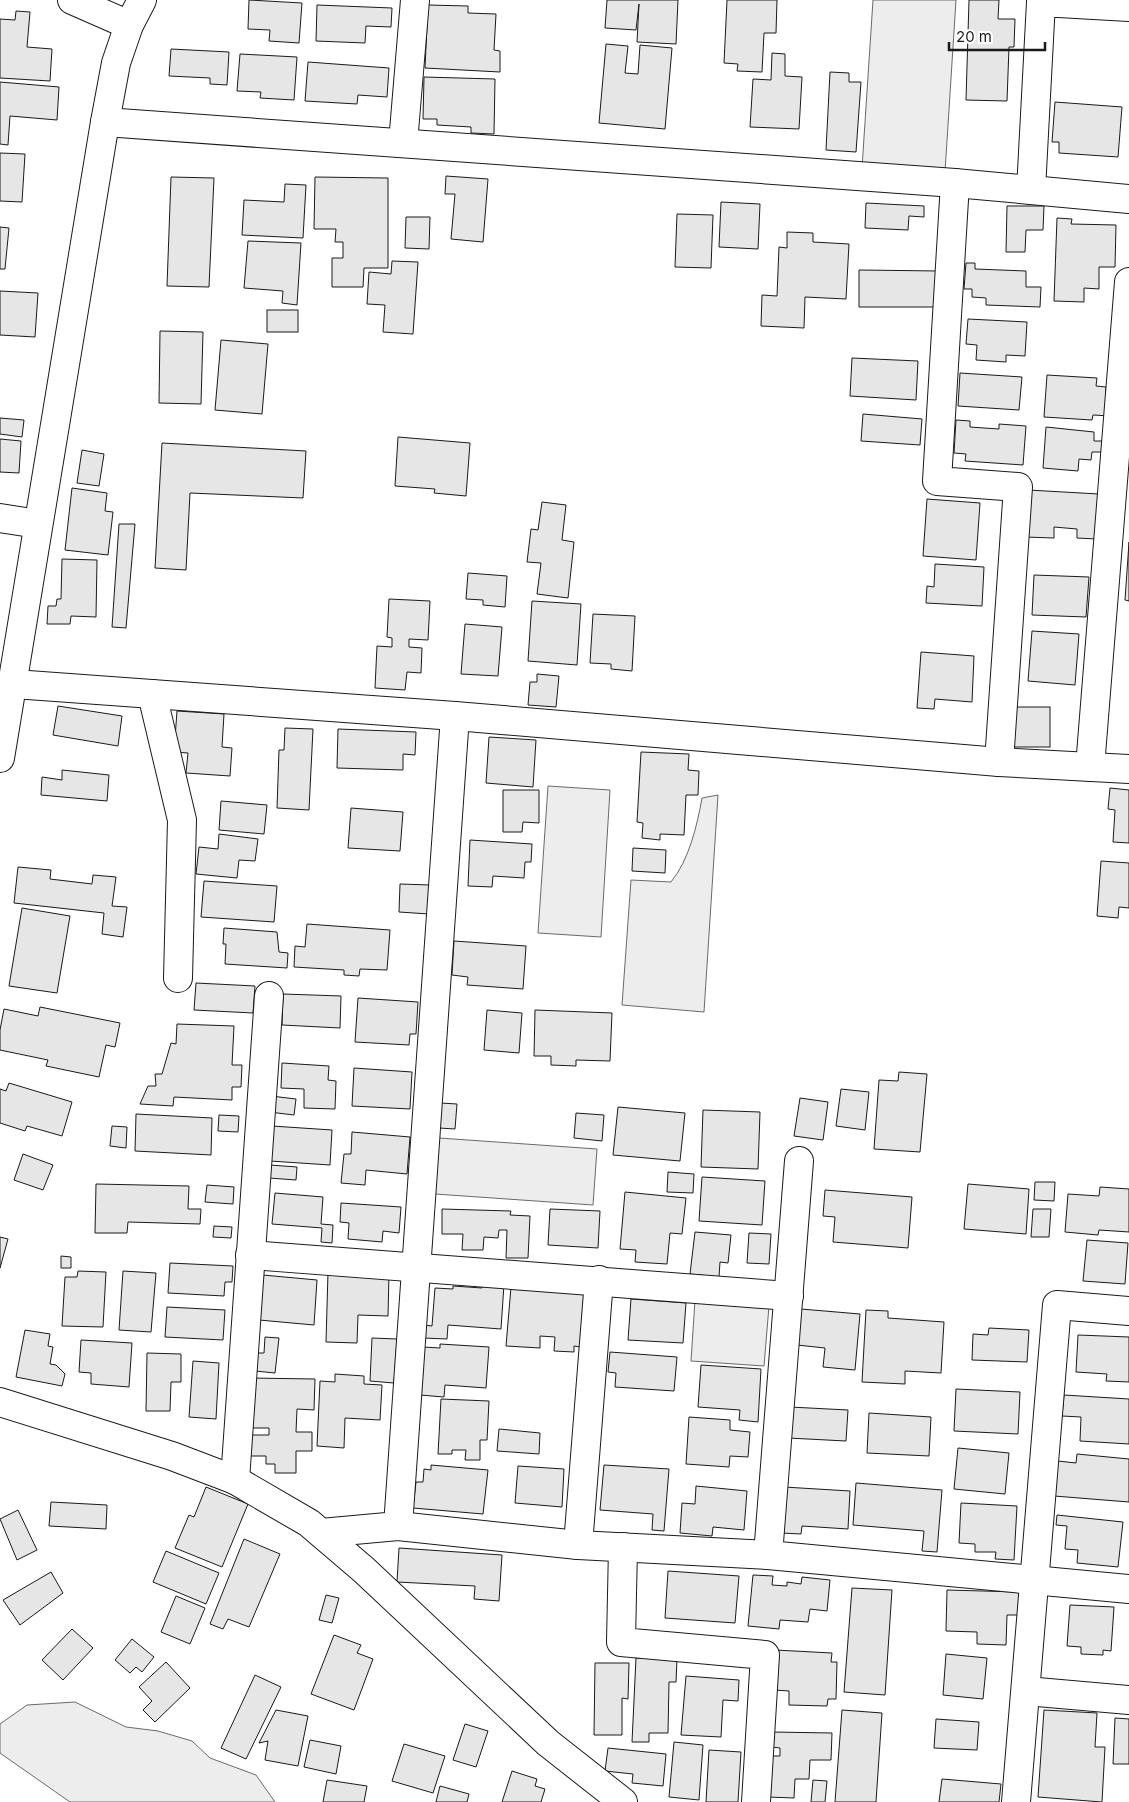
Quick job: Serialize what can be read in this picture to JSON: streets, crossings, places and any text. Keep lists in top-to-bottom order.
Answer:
{
  "scale_bar": "20 m"
}
